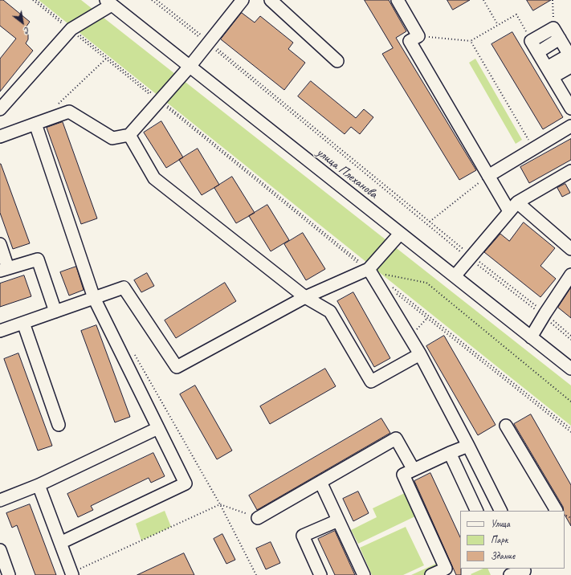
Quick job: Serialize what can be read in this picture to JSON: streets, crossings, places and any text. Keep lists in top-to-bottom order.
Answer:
{
  "streets": {
    "street": ["улица Плеханова"]
  },
  "legend": ["Улица", "Парк", "Здание"],
  "north": "bottom right"
}
